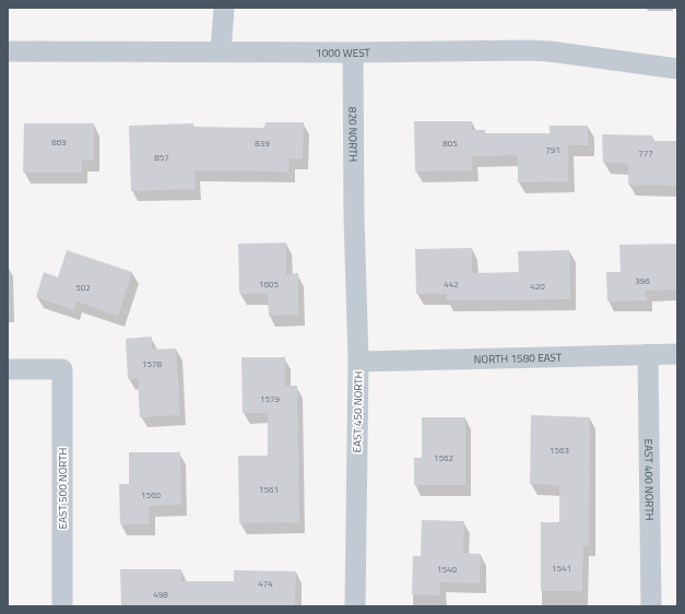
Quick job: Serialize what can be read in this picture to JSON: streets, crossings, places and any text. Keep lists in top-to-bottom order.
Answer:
{
  "streets": {
    "street": [
      "1000 WEST",
      "820 NORTH",
      "NORTH 1580 EAST",
      "EAST 450 NORTH",
      "EAST 400 NORTH",
      "EAST 500 NORTH"
    ]
  },
  "crossings": [
    ["1000 WEST", "820 NORTH"],
    ["820 NORTH", "EAST 450 NORTH"],
    ["NORTH 1580 EAST", "EAST 450 NORTH"],
    ["NORTH 1580 EAST", "EAST 400 NORTH"]
  ],
  "house_numbers": [
    "869",
    "839",
    "805",
    "791",
    "777",
    "857",
    "396",
    "1605",
    "442",
    "420",
    "502",
    "1578",
    "1579",
    "1563",
    "1562",
    "1561",
    "1560",
    "1541",
    "1540",
    "474",
    "498"
  ]
}
